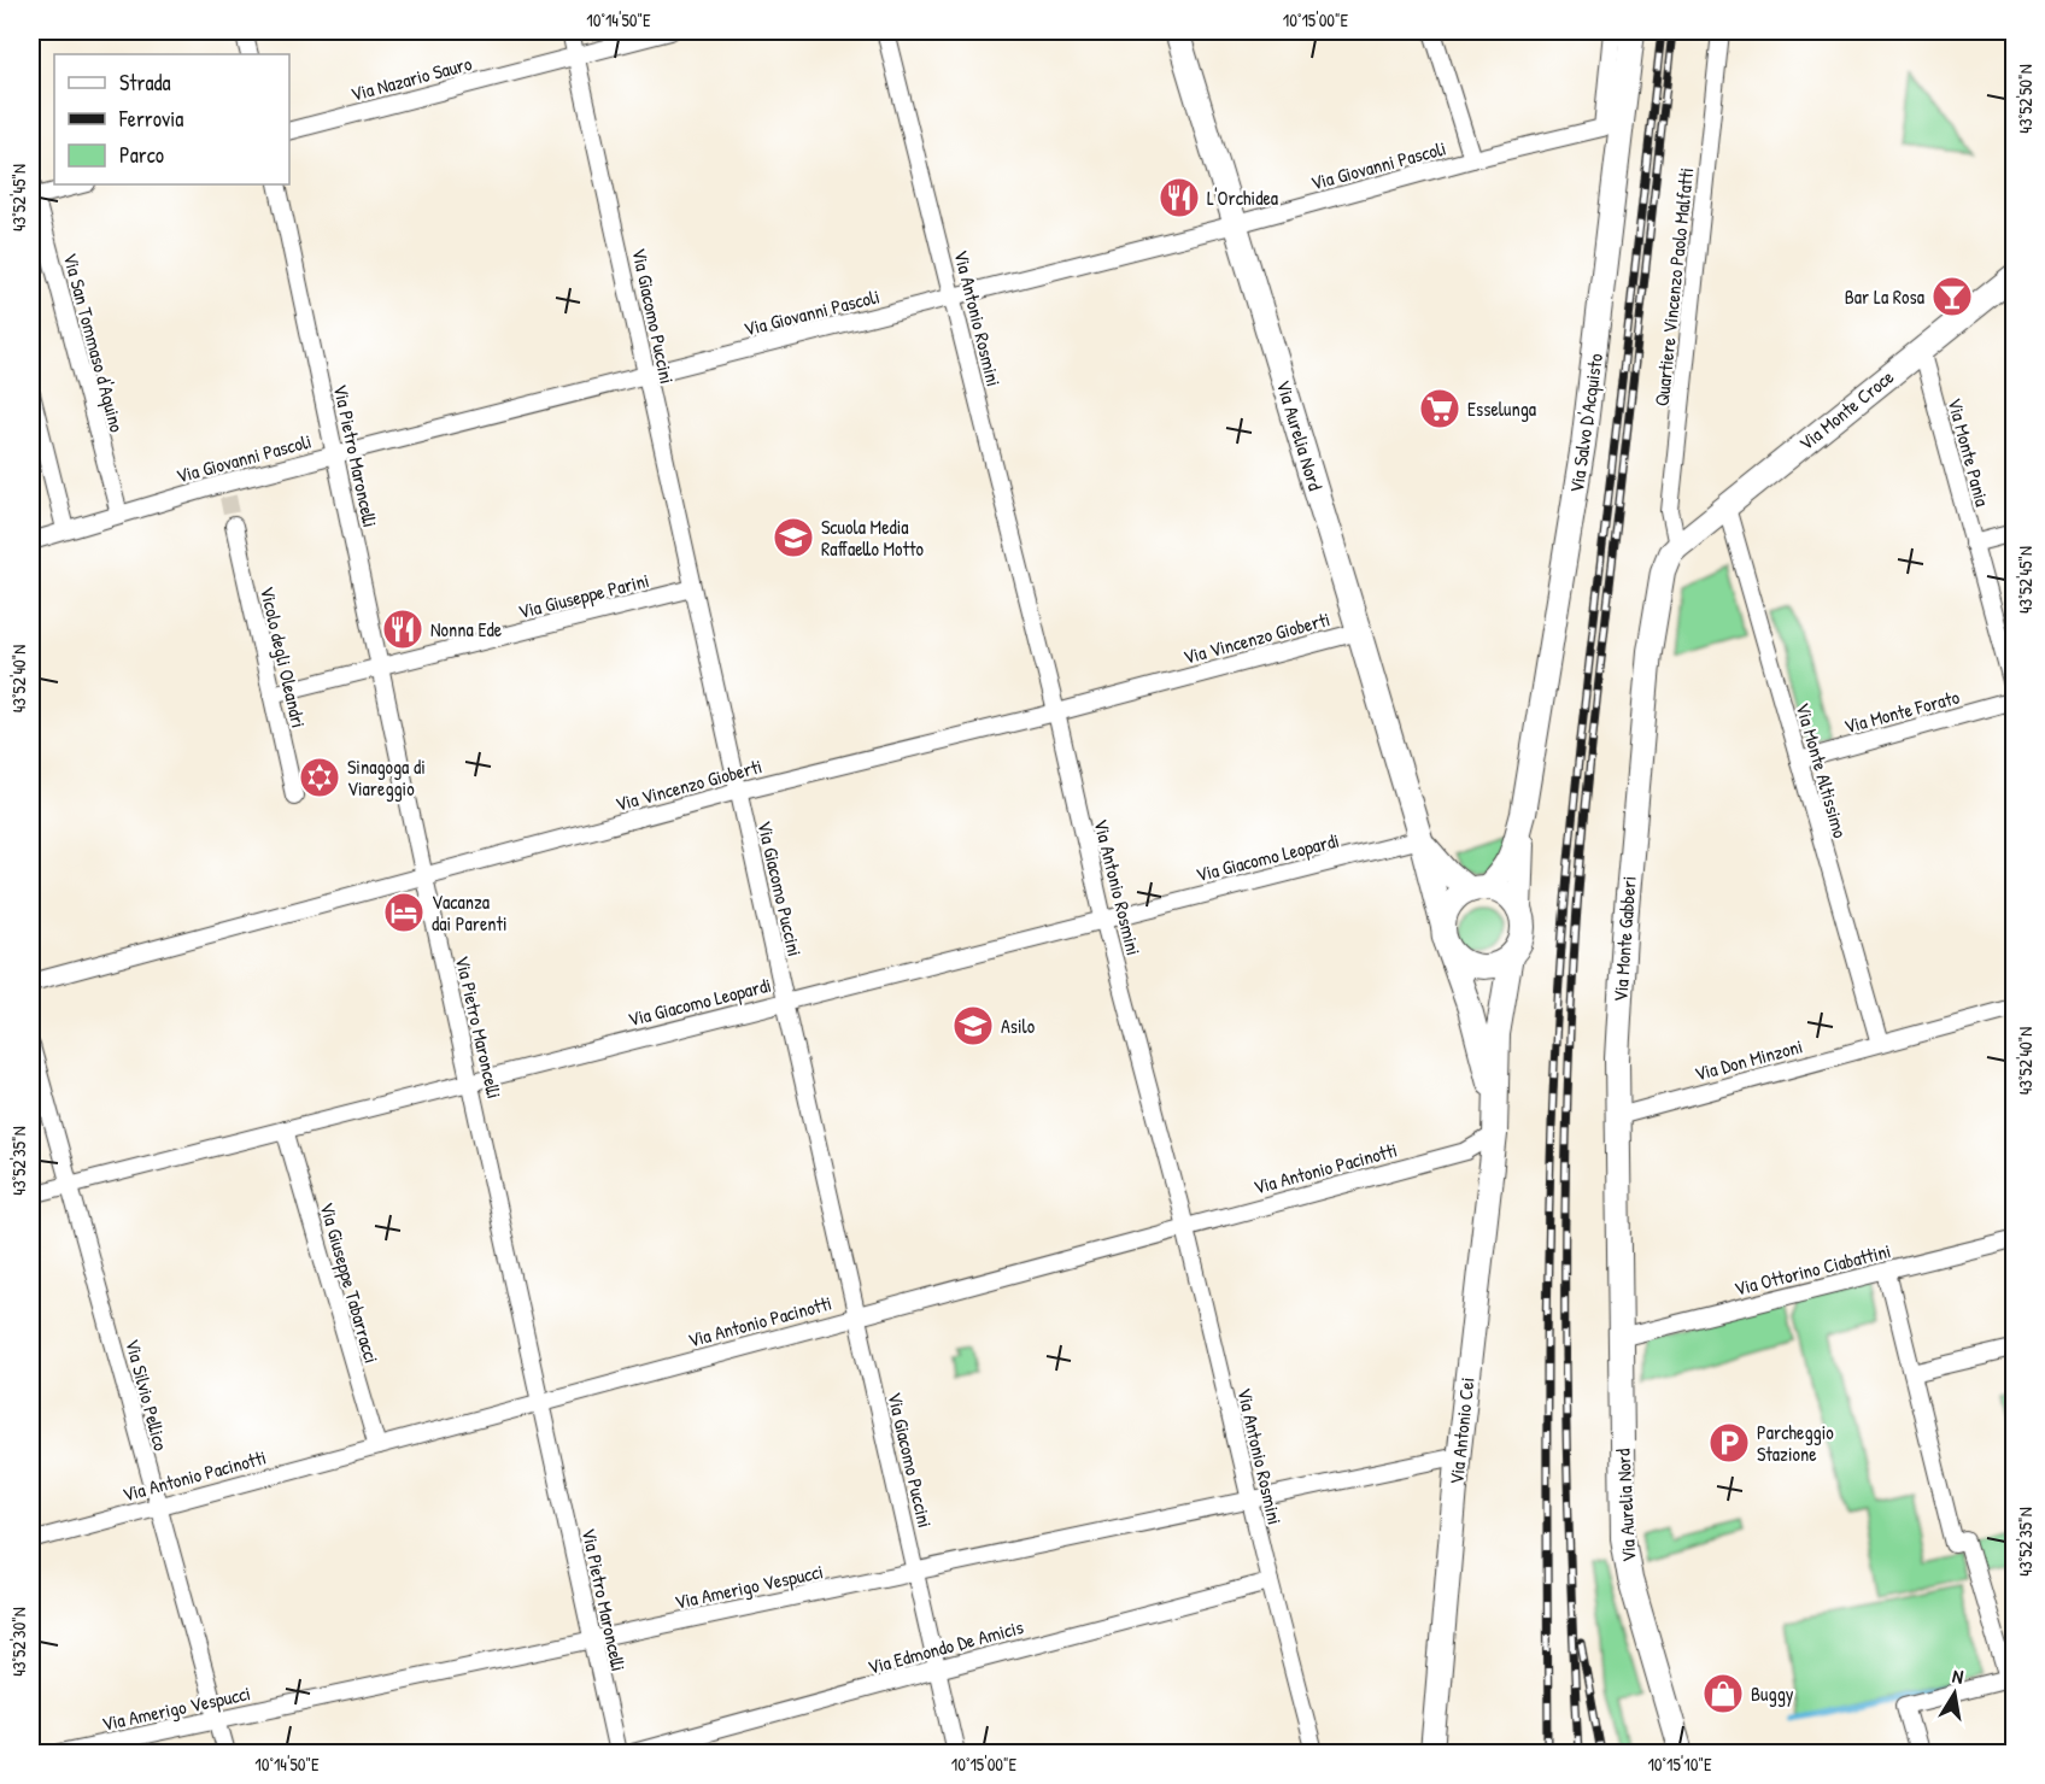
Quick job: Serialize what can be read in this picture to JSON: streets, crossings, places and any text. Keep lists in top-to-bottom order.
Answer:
{
  "streets": {
    "street": [
      "Via Nazario Sauro",
      "Via Giovanni Pascoli",
      "Quartiere Vincenzo Paolo Malfatti",
      "Via Giacomo Puccini",
      "Via Antonio Rosmini",
      "Via San Tommaso d'Aquino",
      "Via Monte Croce",
      "Via Salvo D'Acquisto",
      "Via Aurelia Nord",
      "Via Monte Pania",
      "Via Pietro Maroncelli",
      "Via Giuseppe Parini",
      "Via Vincenzo Gioberti",
      "Vicolo degli Oleandri",
      "Via Monte Forato",
      "Via Monte Altissimo",
      "Via Giacomo Leopardi",
      "Via Monte Gabberi",
      "Via Don Minzoni",
      "Via Antonio Pacinotti",
      "Via Ottorino Ciabattini",
      "Via Giuseppe Tabarracci",
      "Via Silvio Pellico",
      "Via Antonio Cei",
      "Via Amerigo Vespucci",
      "Via Edmondo De Amicis"
    ]
  },
  "crossings": [
    ["Via Nazario Sauro", "Via Giacomo Puccini"],
    ["Via Giovanni Pascoli", "Via Giacomo Puccini"],
    ["Via Giovanni Pascoli", "Via Antonio Rosmini"],
    ["Via Giovanni Pascoli", "Via San Tommaso d'Aquino"],
    ["Via Giovanni Pascoli", "Via Aurelia Nord"],
    ["Via Giovanni Pascoli", "Via Pietro Maroncelli"],
    ["Quartiere Vincenzo Paolo Malfatti", "Via Monte Croce"],
    ["Quartiere Vincenzo Paolo Malfatti", "Via Monte Gabberi"],
    ["Via Giacomo Puccini", "Via Giuseppe Parini"],
    ["Via Giacomo Puccini", "Via Vincenzo Gioberti"],
    ["Via Giacomo Puccini", "Via Giacomo Leopardi"],
    ["Via Giacomo Puccini", "Via Antonio Pacinotti"],
    ["Via Giacomo Puccini", "Via Amerigo Vespucci"],
    ["Via Giacomo Puccini", "Via Edmondo De Amicis"],
    ["Via Antonio Rosmini", "Via Vincenzo Gioberti"],
    ["Via Antonio Rosmini", "Via Giacomo Leopardi"],
    ["Via Antonio Rosmini", "Via Antonio Pacinotti"],
    ["Via Antonio Rosmini", "Via Amerigo Vespucci"],
    ["Via Antonio Rosmini", "Via Edmondo De Amicis"],
    ["Via Monte Croce", "Via Monte Pania"],
    ["Via Monte Croce", "Via Monte Altissimo"],
    ["Via Monte Croce", "Via Monte Gabberi"],
    ["Via Salvo D'Acquisto", "Via Aurelia Nord"],
    ["Via Salvo D'Acquisto", "Via Antonio Cei"],
    ["Via Aurelia Nord", "Via Vincenzo Gioberti"],
    ["Via Aurelia Nord", "Via Giacomo Leopardi"],
    ["Via Aurelia Nord", "Via Monte Gabberi"],
    ["Via Aurelia Nord", "Via Ottorino Ciabattini"],
    ["Via Aurelia Nord", "Via Antonio Cei"],
    ["Via Pietro Maroncelli", "Via Giuseppe Parini"],
    ["Via Pietro Maroncelli", "Via Vincenzo Gioberti"],
    ["Via Pietro Maroncelli", "Via Giacomo Leopardi"],
    ["Via Pietro Maroncelli", "Via Antonio Pacinotti"],
    ["Via Pietro Maroncelli", "Via Amerigo Vespucci"],
    ["Via Giuseppe Parini", "Vicolo degli Oleandri"],
    ["Via Monte Forato", "Via Monte Altissimo"],
    ["Via Monte Altissimo", "Via Don Minzoni"],
    ["Via Giacomo Leopardi", "Via Giuseppe Tabarracci"],
    ["Via Giacomo Leopardi", "Via Silvio Pellico"],
    ["Via Monte Gabberi", "Via Don Minzoni"],
    ["Via Monte Gabberi", "Via Ottorino Ciabattini"],
    ["Via Antonio Pacinotti", "Via Giuseppe Tabarracci"],
    ["Via Antonio Pacinotti", "Via Silvio Pellico"],
    ["Via Antonio Pacinotti", "Via Antonio Cei"],
    ["Via Silvio Pellico", "Via Amerigo Vespucci"]
  ],
  "places": {
    "restaurant": ["L'Orchidea", "Nonna Ede"],
    "bar": ["Bar La Rosa"],
    "supermarket": ["Esselunga"],
    "school or university": ["Scuola Media Raffaello Motto", "Asilo"],
    "synagogue": ["Sinagoga di Viareggio"],
    "hotel": ["Vacanza dai Parenti"],
    "parking": ["Parcheggio Stazione"],
    "shop": ["Buggy"]
  },
  "legend": ["Strada", "Ferrovia", "Parco"],
  "north": "top",
  "coordinates": [
    "10°14'50\"E",
    "10°15'00\"E",
    "43°52'50\"N",
    "43°52'45\"N",
    "43°52'40\"N",
    "43°52'35\"N",
    "43°52'30\"N",
    "10°15'10\"E"
  ]
}
